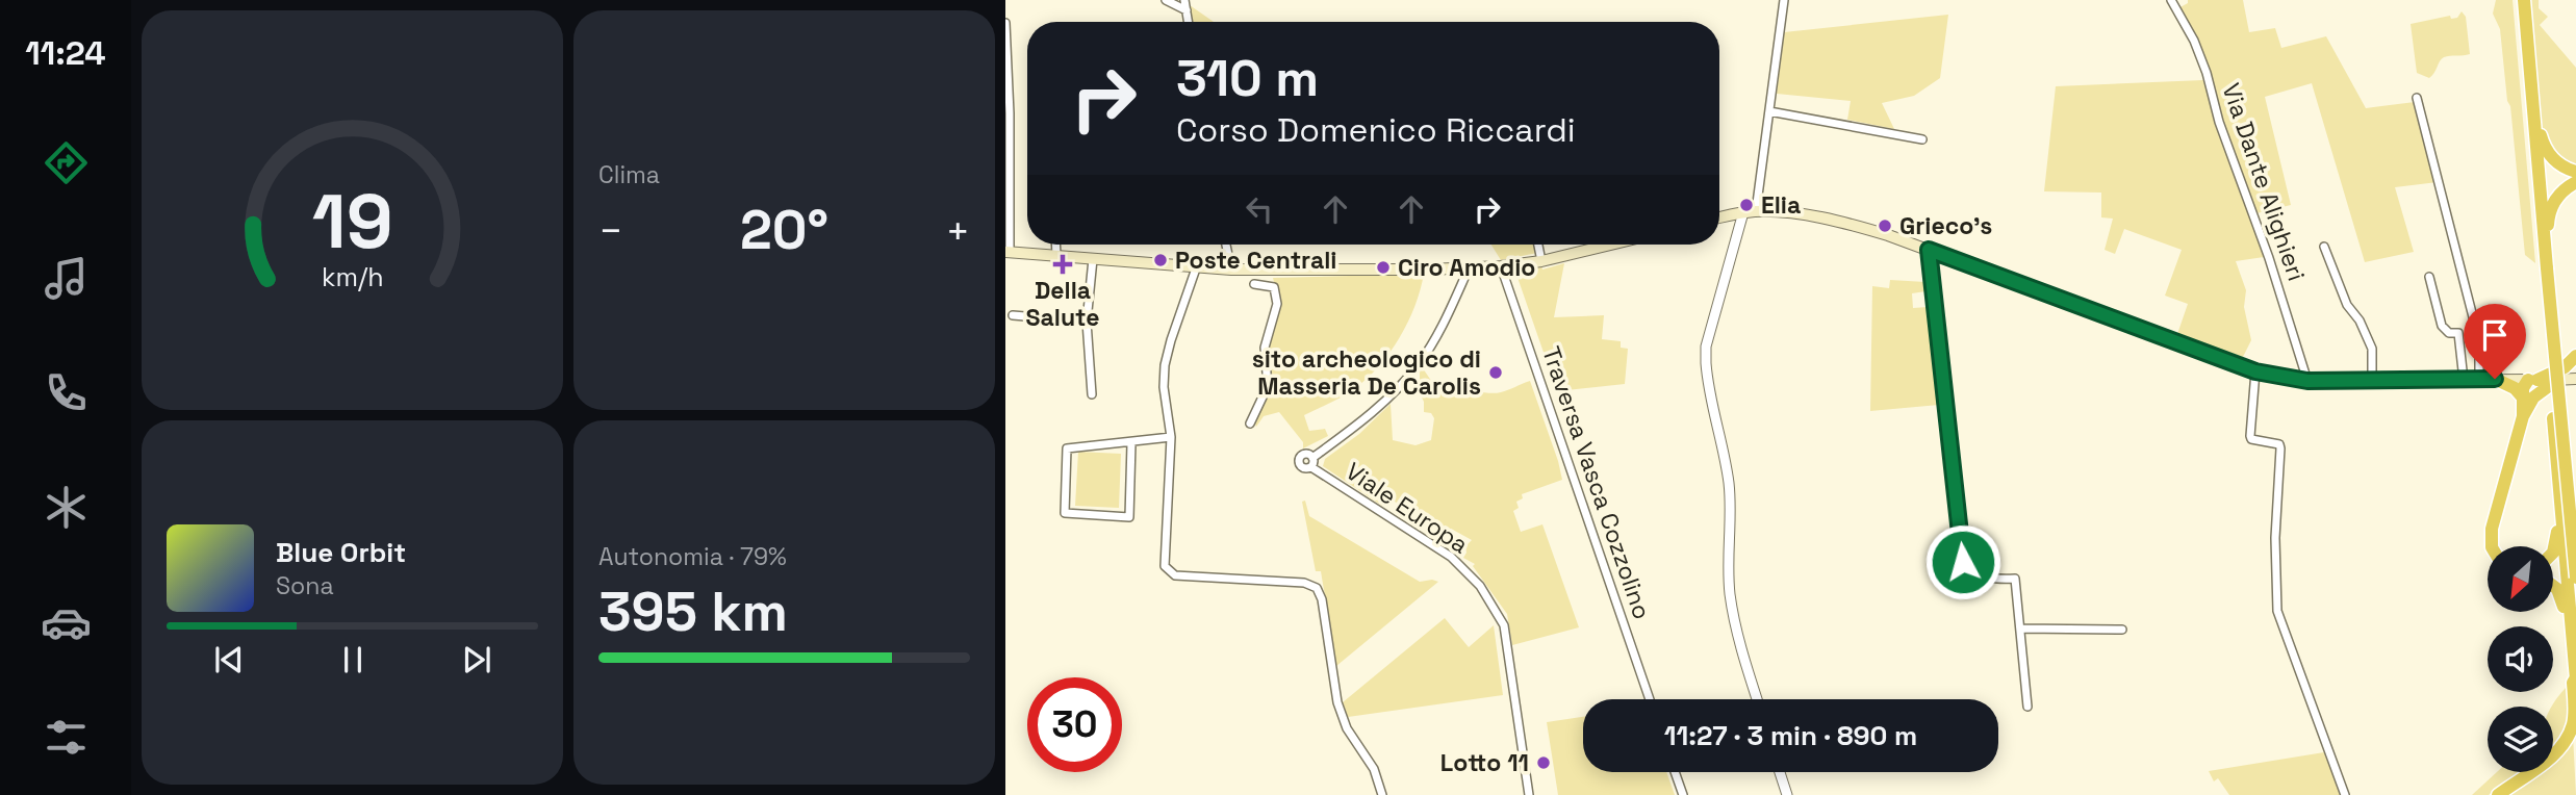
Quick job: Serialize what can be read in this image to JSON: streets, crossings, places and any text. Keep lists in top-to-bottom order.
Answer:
{
  "streets": {
    "street": ["Via Dante Alighieri", "Traversa Vasca Cozzolino", "Viale Europa"]
  },
  "places": {
    "other": [
      "Elia",
      "Grieco's",
      "Poste Centrali",
      "Ciro Amodio",
      "sito archeologico di Masseria De Carolis",
      "Lotto 11"
    ],
    "health": ["Della Salute"]
  },
  "north": "bottom left",
  "page": {
    "tabs": "11:24",
    "tile": [
      "Clima",
      ["Autonomia · 79%", "395 km"]
    ],
    "turn": ["310 m", "Corso Domenico Riccardi"],
    "heat": ["−", "20°", "+"],
    "song": ["Blue Orbit", "Sona"],
    "limit": "30",
    "trip": "11:27 · 3 min · 890 m",
    "gauge": ["19", "km/h"]
  }
}
